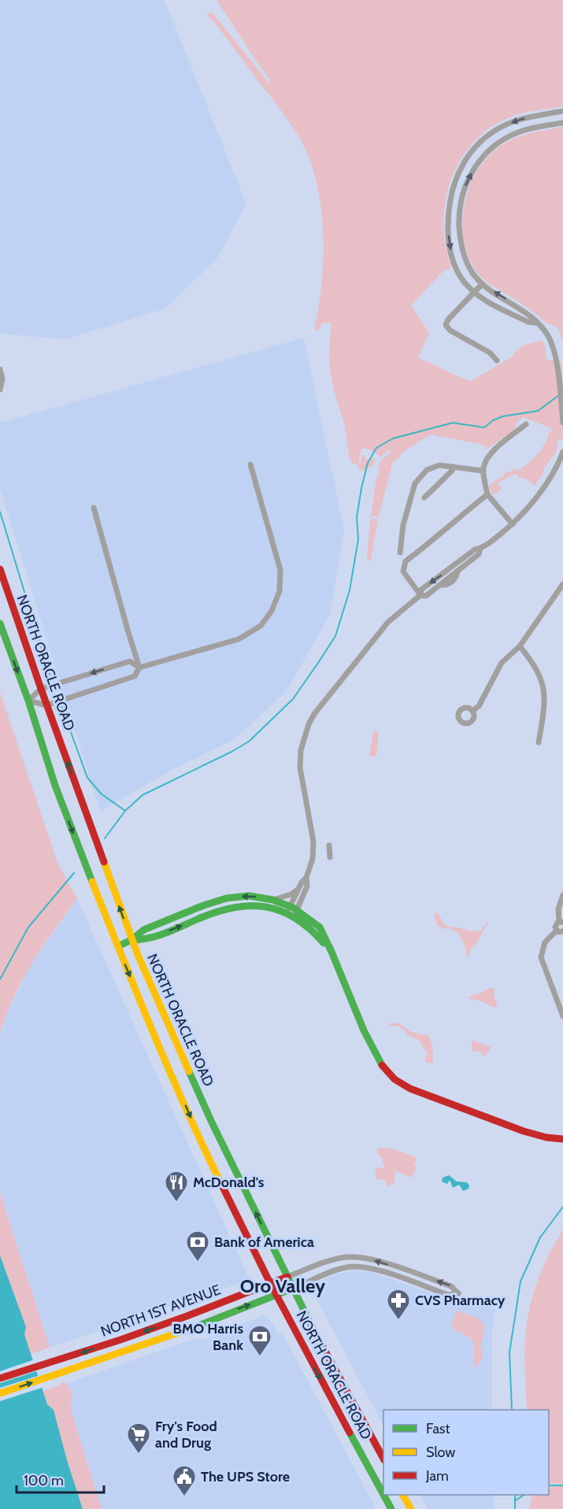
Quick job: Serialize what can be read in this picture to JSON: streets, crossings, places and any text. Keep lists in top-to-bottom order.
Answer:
{
  "streets": {
    "main road": ["NORTH ORACLE ROAD", "NORTH 1ST AVENUE"]
  },
  "crossings": [
    ["NORTH ORACLE ROAD", "NORTH 1ST AVENUE"]
  ],
  "districts": ["Oro Valley"],
  "places": {
    "restaurant": ["McDonald's"],
    "bank": ["Bank of America", "BMO Harris Bank"],
    "pharmacy": ["CVS Pharmacy"],
    "supermarket": ["Fry's Food and Drug"],
    "public building": ["The UPS Store"]
  },
  "legend": ["Fast", "Slow", "Jam"],
  "scale_bar": "100 m"
}
